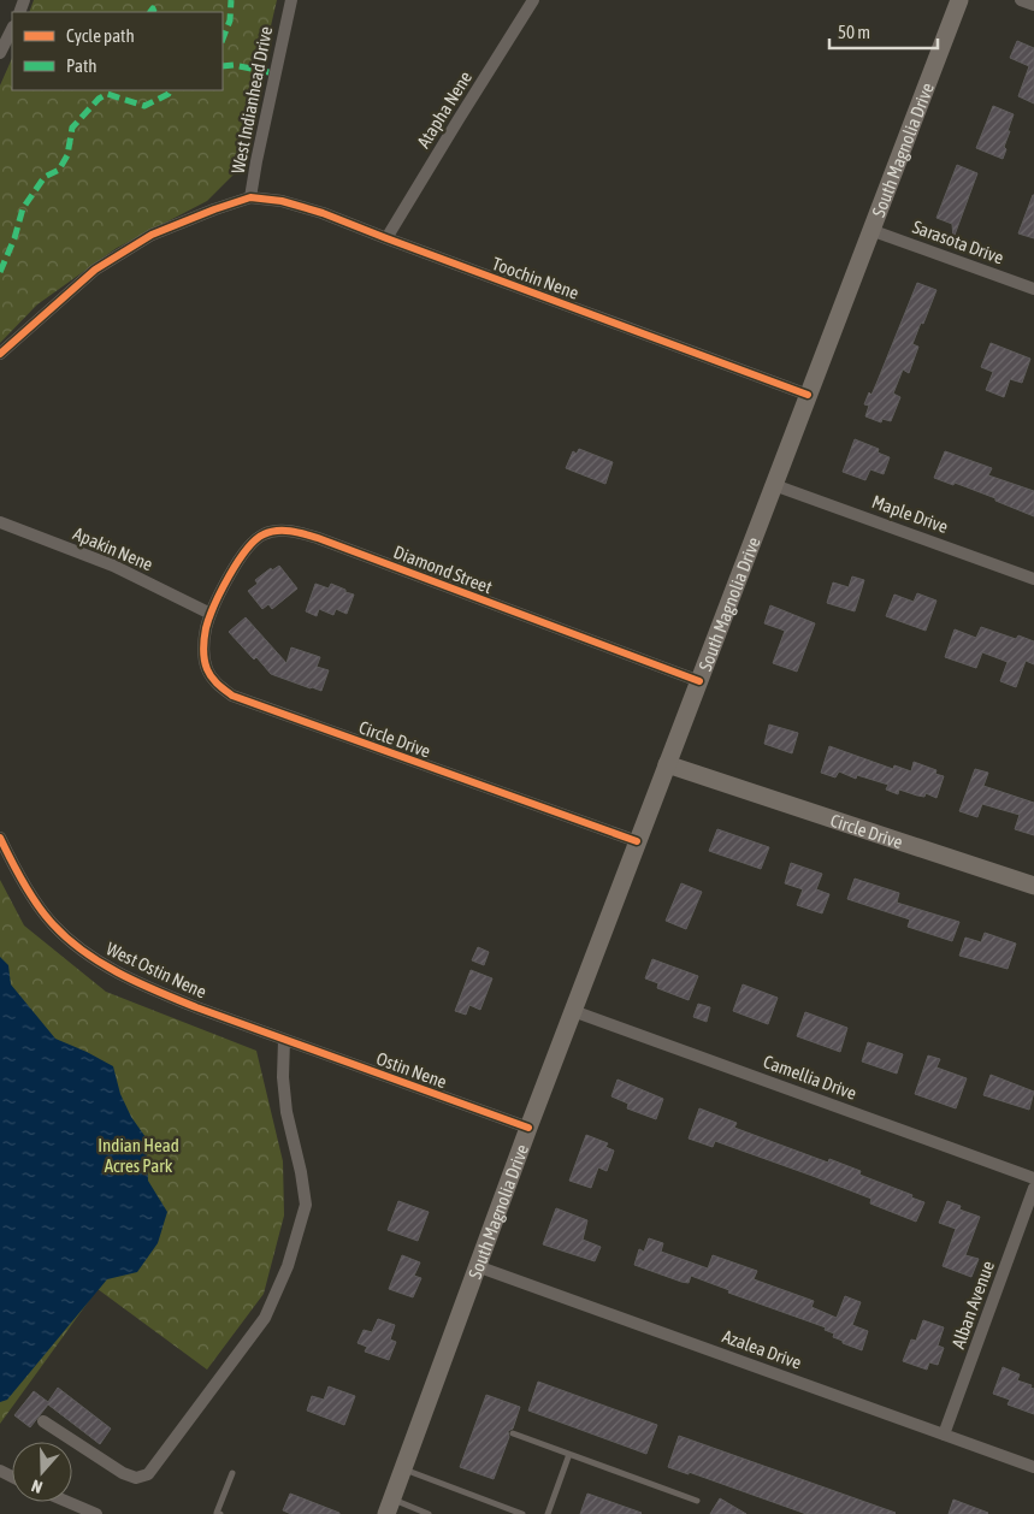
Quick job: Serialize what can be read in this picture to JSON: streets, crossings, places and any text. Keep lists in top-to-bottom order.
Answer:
{
  "streets": {
    "main road": ["South Magnolia Drive", "Circle Drive"],
    "street": [
      "West Indianhead Drive",
      "Atapha Nene",
      "Sarasota Drive",
      "Toochin Nene",
      "Maple Drive",
      "Apakin Nene",
      "Diamond Street",
      "West Ostin Nene",
      "Ostin Nene",
      "Camellia Drive",
      "Alban Avenue",
      "Azalea Drive"
    ]
  },
  "crossings": [
    ["West Indianhead Drive", "Toochin Nene"],
    ["Atapha Nene", "Toochin Nene"],
    ["South Magnolia Drive", "Sarasota Drive"],
    ["South Magnolia Drive", "Toochin Nene"],
    ["South Magnolia Drive", "Maple Drive"],
    ["South Magnolia Drive", "Diamond Street"],
    ["South Magnolia Drive", "Circle Drive"],
    ["South Magnolia Drive", "Ostin Nene"],
    ["South Magnolia Drive", "Camellia Drive"],
    ["South Magnolia Drive", "Azalea Drive"],
    ["Apakin Nene", "Diamond Street"],
    ["Apakin Nene", "Circle Drive"],
    ["Diamond Street", "Circle Drive"],
    ["West Ostin Nene", "Ostin Nene"],
    ["Alban Avenue", "Azalea Drive"]
  ],
  "parks": ["Indian Head Acres Park"],
  "legend": ["Cycle path", "Path"],
  "scale_bar": "50 m",
  "north": "bottom"
}
